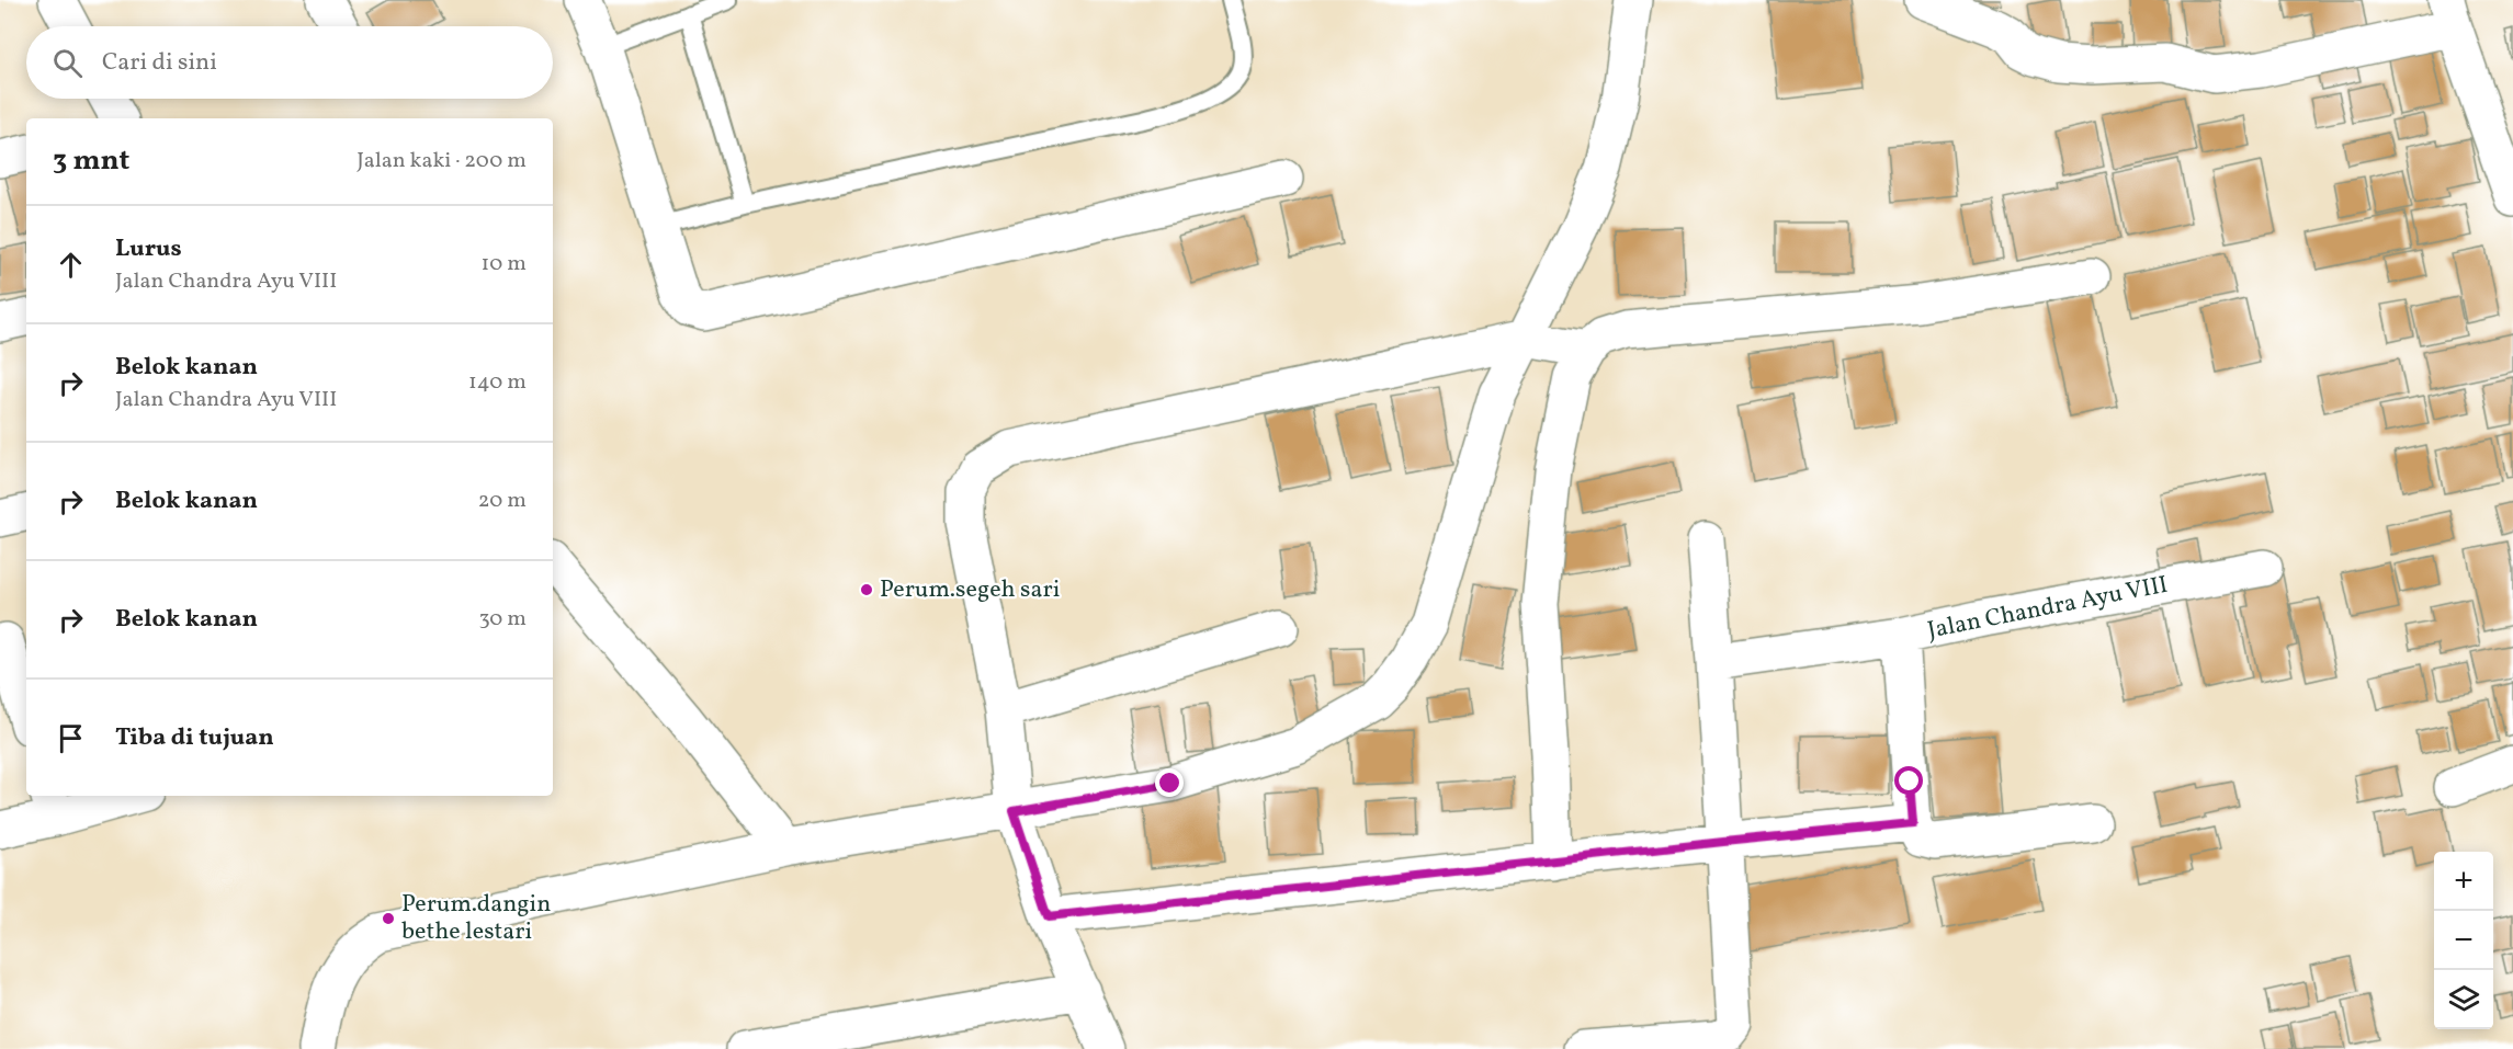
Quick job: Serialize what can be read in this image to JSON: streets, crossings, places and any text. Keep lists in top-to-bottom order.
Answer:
{
  "streets": {
    "street": ["Jalan Chandra Ayu VIII"]
  },
  "places": ["Perum.segeh sari", "Perum.dangin bethe lestari"],
  "page": {
    "search": "Cari di sini",
    "heading": ["3 mnt", "Jalan kaki · 200 m"],
    "list": [
      ["Lurus", "Jalan Chandra Ayu VIII", "10 m"],
      ["Belok kanan", "Jalan Chandra Ayu VIII", "140 m"],
      ["Belok kanan", "20 m"],
      ["Belok kanan", "30 m"],
      "Tiba di tujuan"
    ],
    "map_buttons": ["+", "−"]
  }
}
